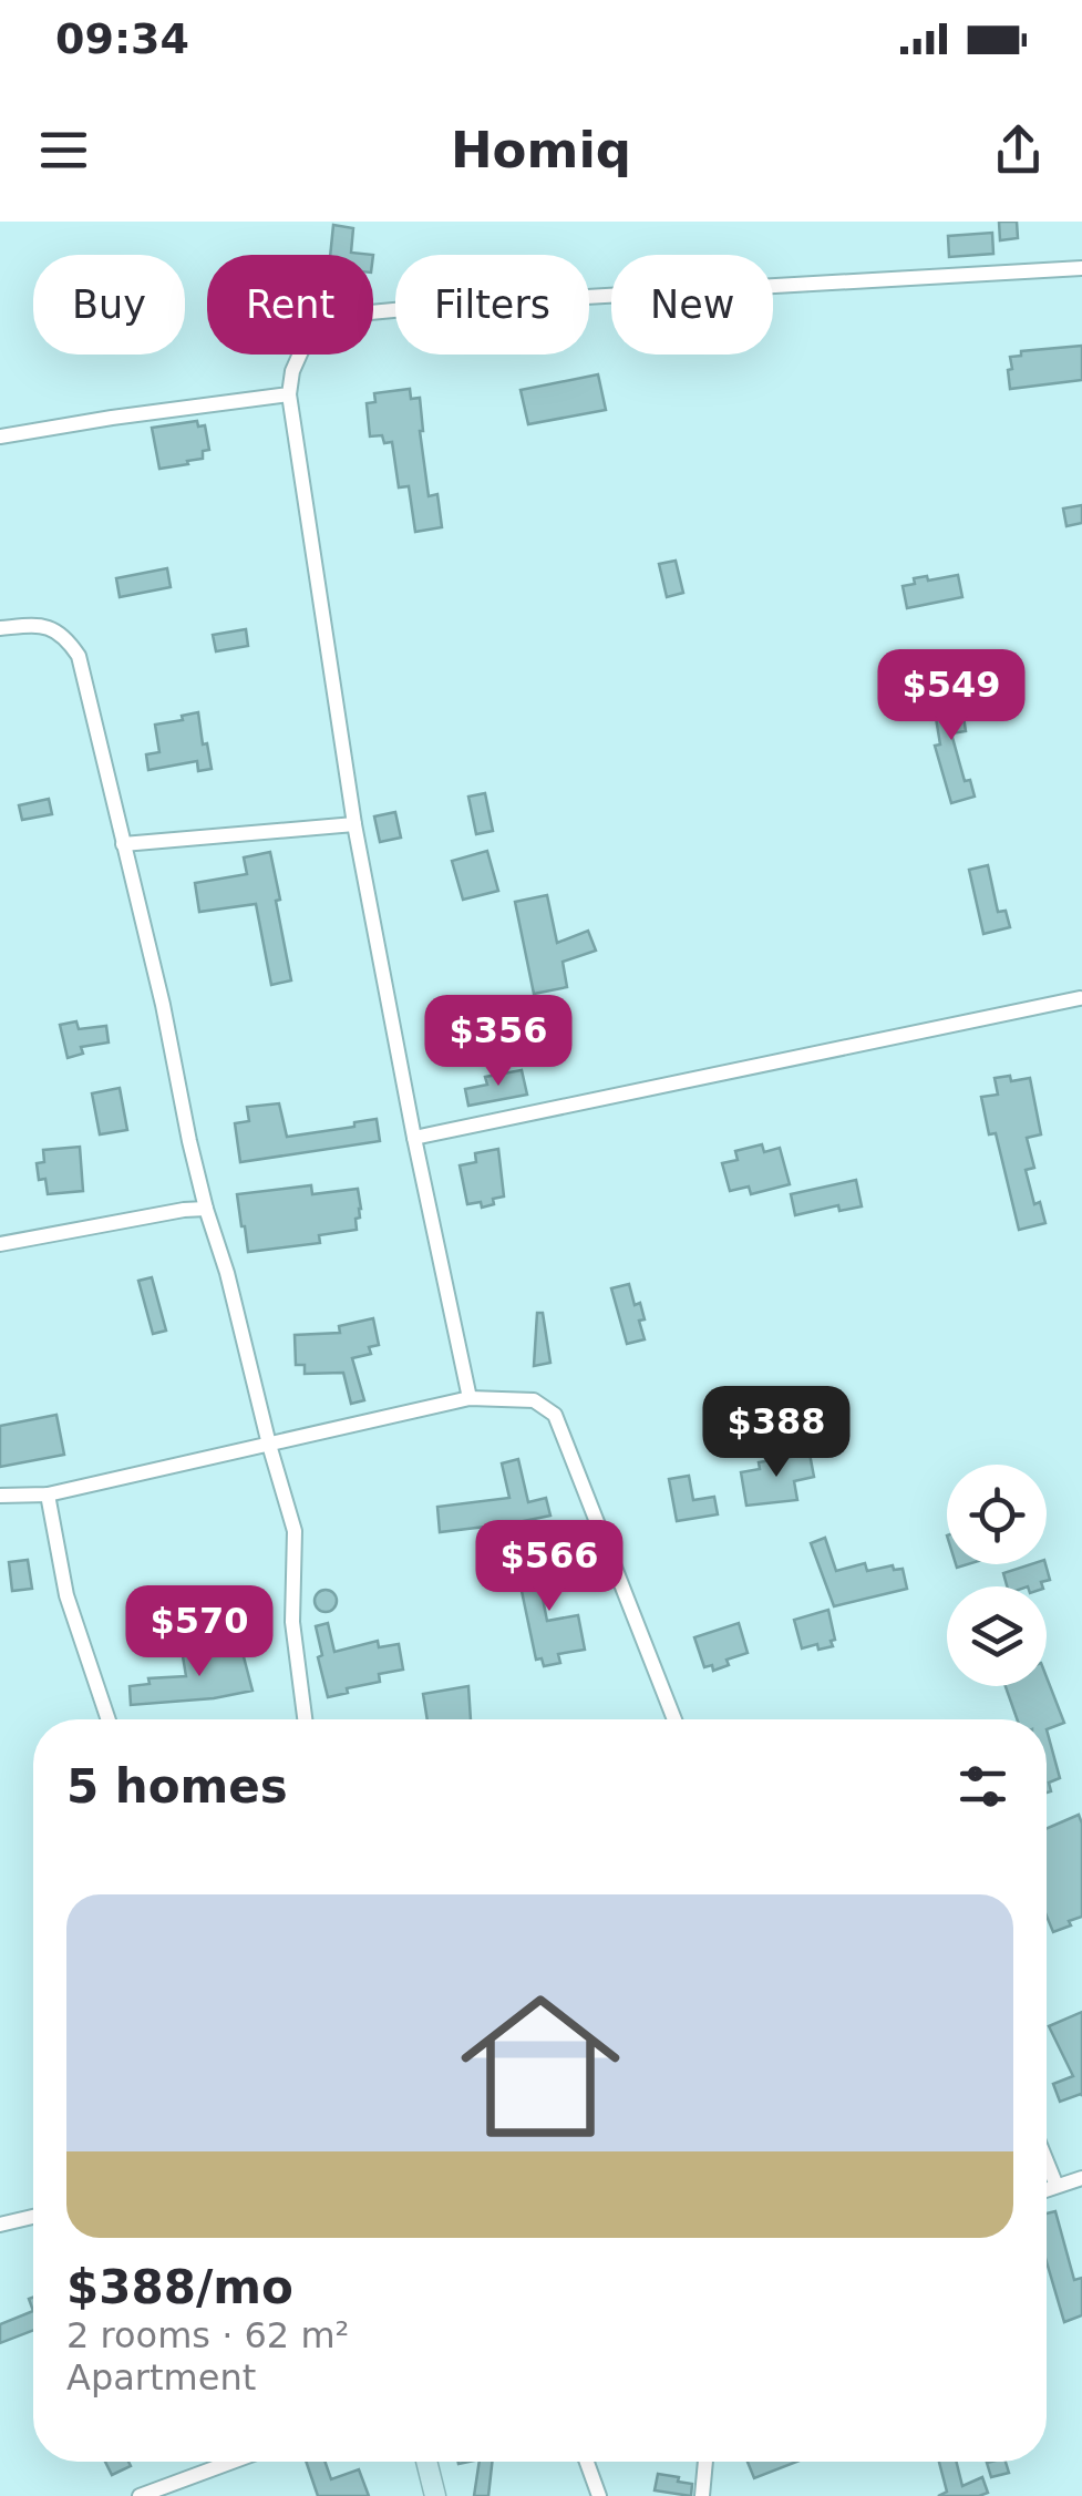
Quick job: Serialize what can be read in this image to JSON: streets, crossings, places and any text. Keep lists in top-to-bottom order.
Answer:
{
  "page": {
    "status": "09:34",
    "header": "Homiq",
    "chip": [
      "Buy",
      "Rent",
      "Filters",
      "New"
    ],
    "price": [
      "$549",
      "$356",
      "$388",
      "$566",
      "$570"
    ],
    "heading": "5 homes",
    "list": [
      {
        "name": "$388/mo",
        "note": "2 rooms · 62 m² · Apartment"
      }
    ]
  }
}
